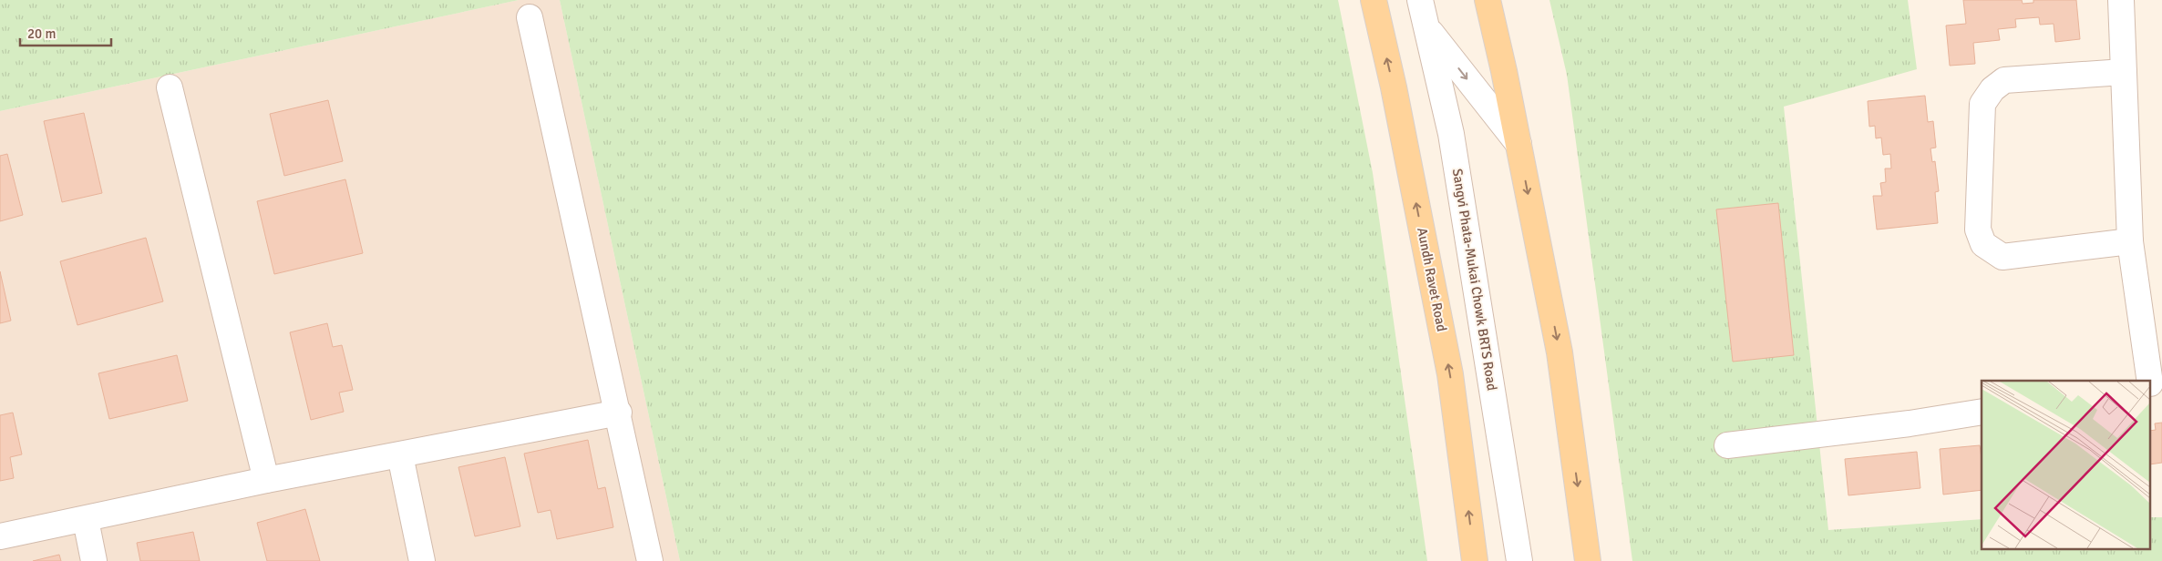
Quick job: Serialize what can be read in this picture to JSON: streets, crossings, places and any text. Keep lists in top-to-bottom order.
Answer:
{
  "streets": {
    "main road": ["Aundh Ravet Road"],
    "lane": ["Sangvi Phata-Mukai Chowk BRTS Road"]
  },
  "scale_bar": "20 m"
}
